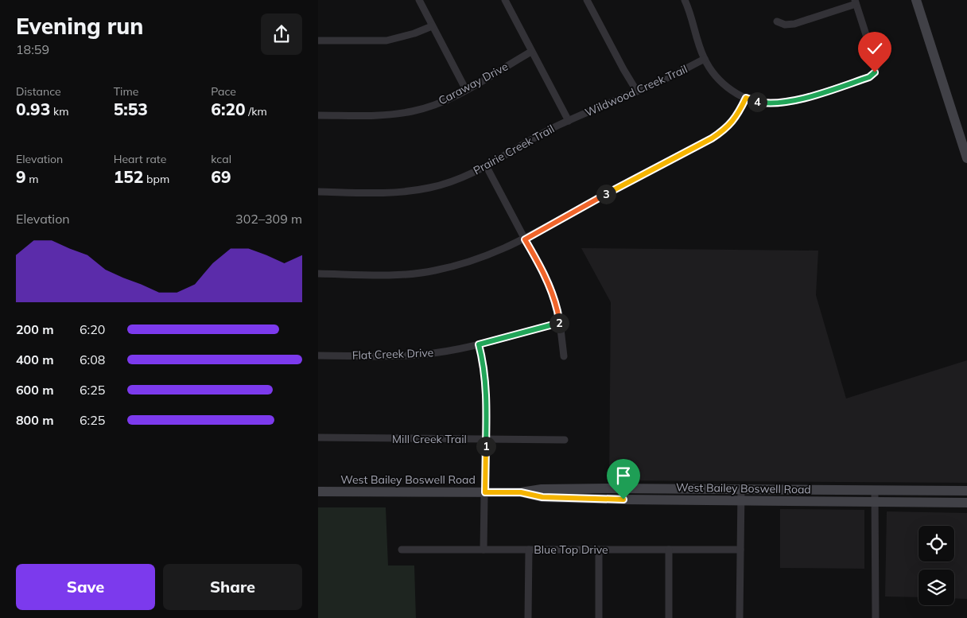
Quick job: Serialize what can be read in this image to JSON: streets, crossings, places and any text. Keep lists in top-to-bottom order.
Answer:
{
  "streets": {
    "main road": ["West Bailey Boswell Road"],
    "street": [
      "Caraway Drive",
      "Wildwood Creek Trail",
      "Prairie Creek Trail",
      "Flat Creek Drive",
      "Mill Creek Trail",
      "Blue Top Drive"
    ]
  },
  "crossings": [
    ["Wildwood Creek Trail", "Prairie Creek Trail"]
  ],
  "page": {
    "heading": ["Evening run", "18:59"],
    "stats": [
      ["Distance", "0.93 km"],
      ["Time", "5:53"],
      ["Pace", "6:20 /km"],
      ["Elevation", "9 m"],
      ["Heart rate", "152 bpm"],
      ["kcal", "69"]
    ],
    "pins": [
      "4",
      "3",
      "2",
      "1"
    ],
    "chart": ["Elevation", "302–309 m"],
    "list": [
      {
        "name": "200 m",
        "note": "6:20"
      },
      {
        "name": "400 m",
        "note": "6:08"
      },
      {
        "name": "600 m",
        "note": "6:25"
      },
      {
        "name": "800 m",
        "note": "6:25"
      }
    ],
    "buttons": ["Save", "Share"]
  }
}
